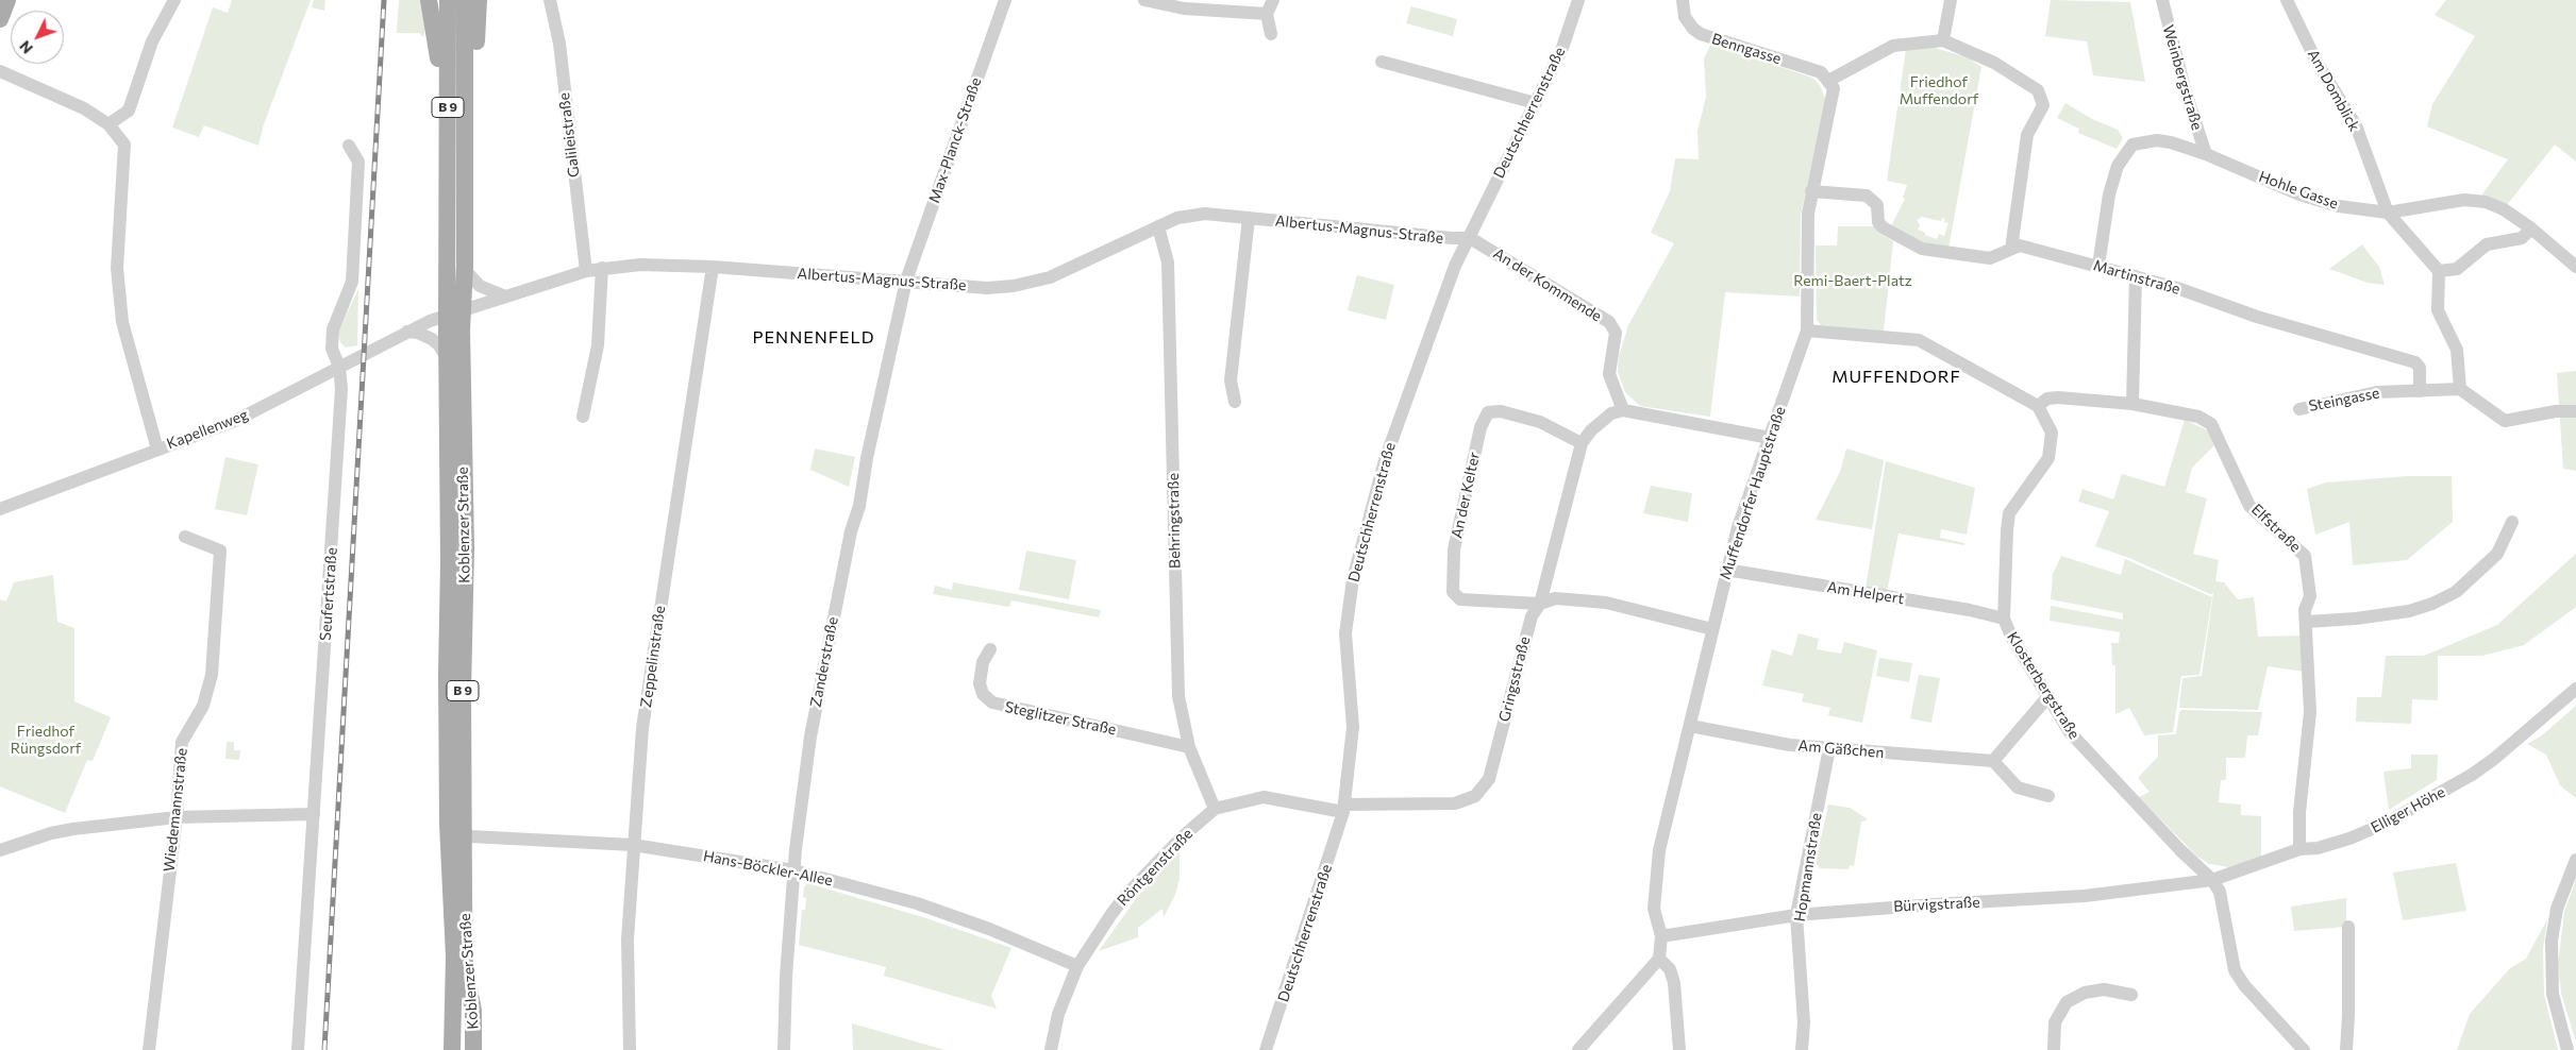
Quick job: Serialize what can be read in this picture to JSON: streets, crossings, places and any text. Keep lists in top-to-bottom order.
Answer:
{
  "streets": {
    "main road": ["B 9", "Koblenzer Straße"],
    "street": [
      "Benngasse",
      "Weinbergstraße",
      "Am Domblick",
      "Deutschherrenstraße",
      "Galileistraße",
      "Max-Planck-Straße",
      "Hohle Gasse",
      "Albertus-Magnus-Straße",
      "Martinstraße",
      "An der Kommende",
      "Steingasse",
      "Kapellenweg",
      "Muffendorfer Hauptstraße",
      "An der Kelter",
      "Behringstraße",
      "Elfstraße",
      "Am Helpert",
      "Seufertstraße",
      "Zeppelinstraße",
      "Zanderstraße",
      "Gringsstraße",
      "Klosterbergstraße",
      "Steglitzer Straße",
      "Am Gäßchen",
      "Wiedemannstraße",
      "Elliger Höhe",
      "Röntgenstraße",
      "Hopmannstraße",
      "Hans-Böckler-Allee",
      "Bürvigstraße"
    ]
  },
  "crossings": [
    ["Benngasse", "Muffendorfer Hauptstraße"],
    ["Weinbergstraße", "Hohle Gasse"],
    ["Am Domblick", "Hohle Gasse"],
    ["B 9", "Koblenzer Straße"],
    ["Deutschherrenstraße", "Albertus-Magnus-Straße"],
    ["Deutschherrenstraße", "An der Kommende"],
    ["Deutschherrenstraße", "Gringsstraße"],
    ["Deutschherrenstraße", "Röntgenstraße"],
    ["Galileistraße", "Albertus-Magnus-Straße"],
    ["Max-Planck-Straße", "Albertus-Magnus-Straße"],
    ["Max-Planck-Straße", "Zanderstraße"],
    ["Hohle Gasse", "Martinstraße"],
    ["Albertus-Magnus-Straße", "An der Kommende"],
    ["Albertus-Magnus-Straße", "Kapellenweg"],
    ["Albertus-Magnus-Straße", "Behringstraße"],
    ["Albertus-Magnus-Straße", "Koblenzer Straße"],
    ["Albertus-Magnus-Straße", "Zeppelinstraße"],
    ["Albertus-Magnus-Straße", "Zanderstraße"],
    ["Martinstraße", "Steingasse"],
    ["Martinstraße", "Muffendorfer Hauptstraße"],
    ["Kapellenweg", "Koblenzer Straße"],
    ["Kapellenweg", "Seufertstraße"],
    ["Muffendorfer Hauptstraße", "Am Helpert"],
    ["Muffendorfer Hauptstraße", "Am Gäßchen"],
    ["Muffendorfer Hauptstraße", "Bürvigstraße"],
    ["An der Kelter", "Gringsstraße"],
    ["Behringstraße", "Steglitzer Straße"],
    ["Behringstraße", "Röntgenstraße"],
    ["Koblenzer Straße", "Hans-Böckler-Allee"],
    ["Elfstraße", "Klosterbergstraße"],
    ["Elfstraße", "Elliger Höhe"],
    ["Am Helpert", "Klosterbergstraße"],
    ["Zeppelinstraße", "Hans-Böckler-Allee"],
    ["Zanderstraße", "Hans-Böckler-Allee"],
    ["Gringsstraße", "Röntgenstraße"],
    ["Klosterbergstraße", "Elliger Höhe"],
    ["Klosterbergstraße", "Bürvigstraße"],
    ["Am Gäßchen", "Hopmannstraße"],
    ["Elliger Höhe", "Bürvigstraße"],
    ["Röntgenstraße", "Hans-Böckler-Allee"],
    ["Hopmannstraße", "Bürvigstraße"]
  ],
  "districts": ["PENNENFELD", "MUFFENDORF"],
  "parks": ["Friedhof Muffendorf", "Remi-Baert-Platz", "Friedhof Rüngsdorf"],
  "north": "bottom left"
}
